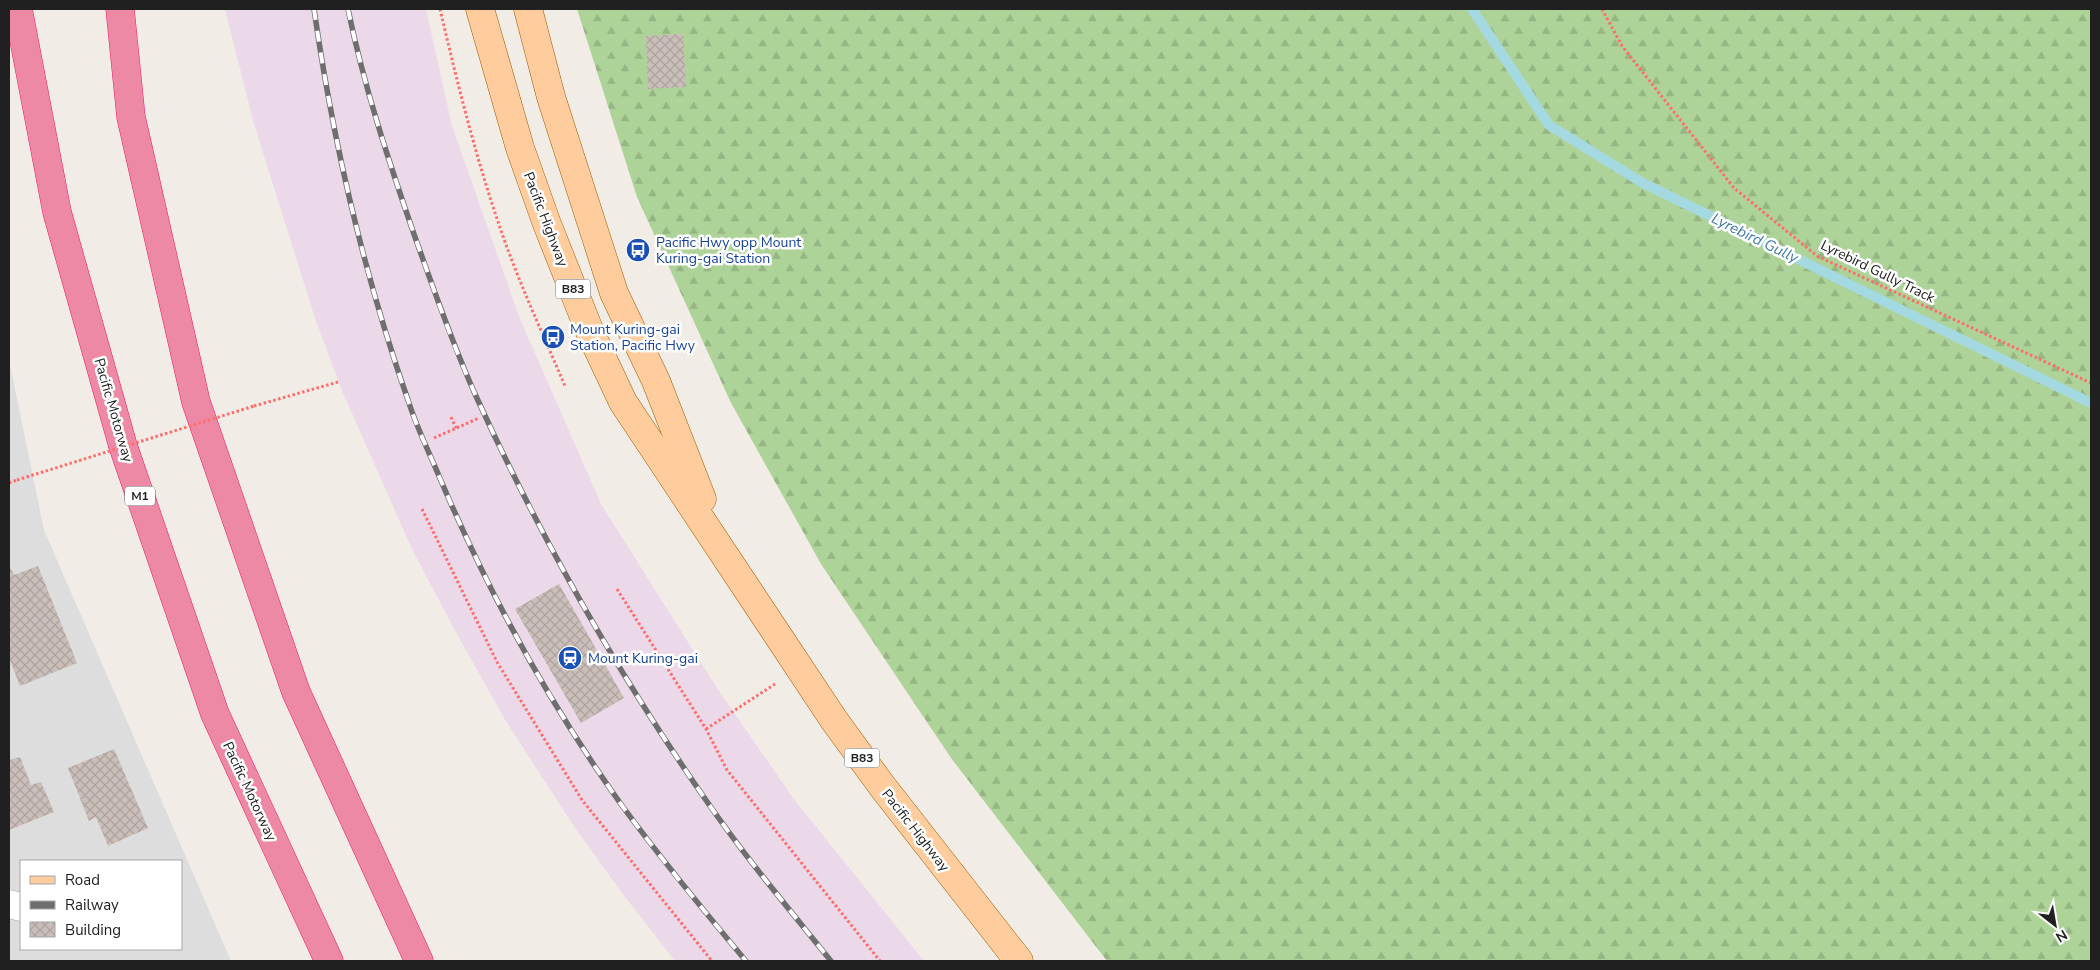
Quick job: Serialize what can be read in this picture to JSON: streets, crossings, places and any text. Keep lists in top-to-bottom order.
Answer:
{
  "streets": {
    "highway": ["Pacific Motorway", "M1"],
    "main road": ["Pacific Highway", "B83"],
    "path": ["Lyrebird Gully Track"]
  },
  "water": ["Lyrebird Gully"],
  "places": {
    "bus stop": ["Pacific Hwy opp Mount Kuring-gai Station", "Mount Kuring-gai Station, Pacific Hwy"],
    "station": ["Mount Kuring-gai"]
  },
  "legend": ["Road", "Railway", "Building"],
  "north": "bottom right"
}
